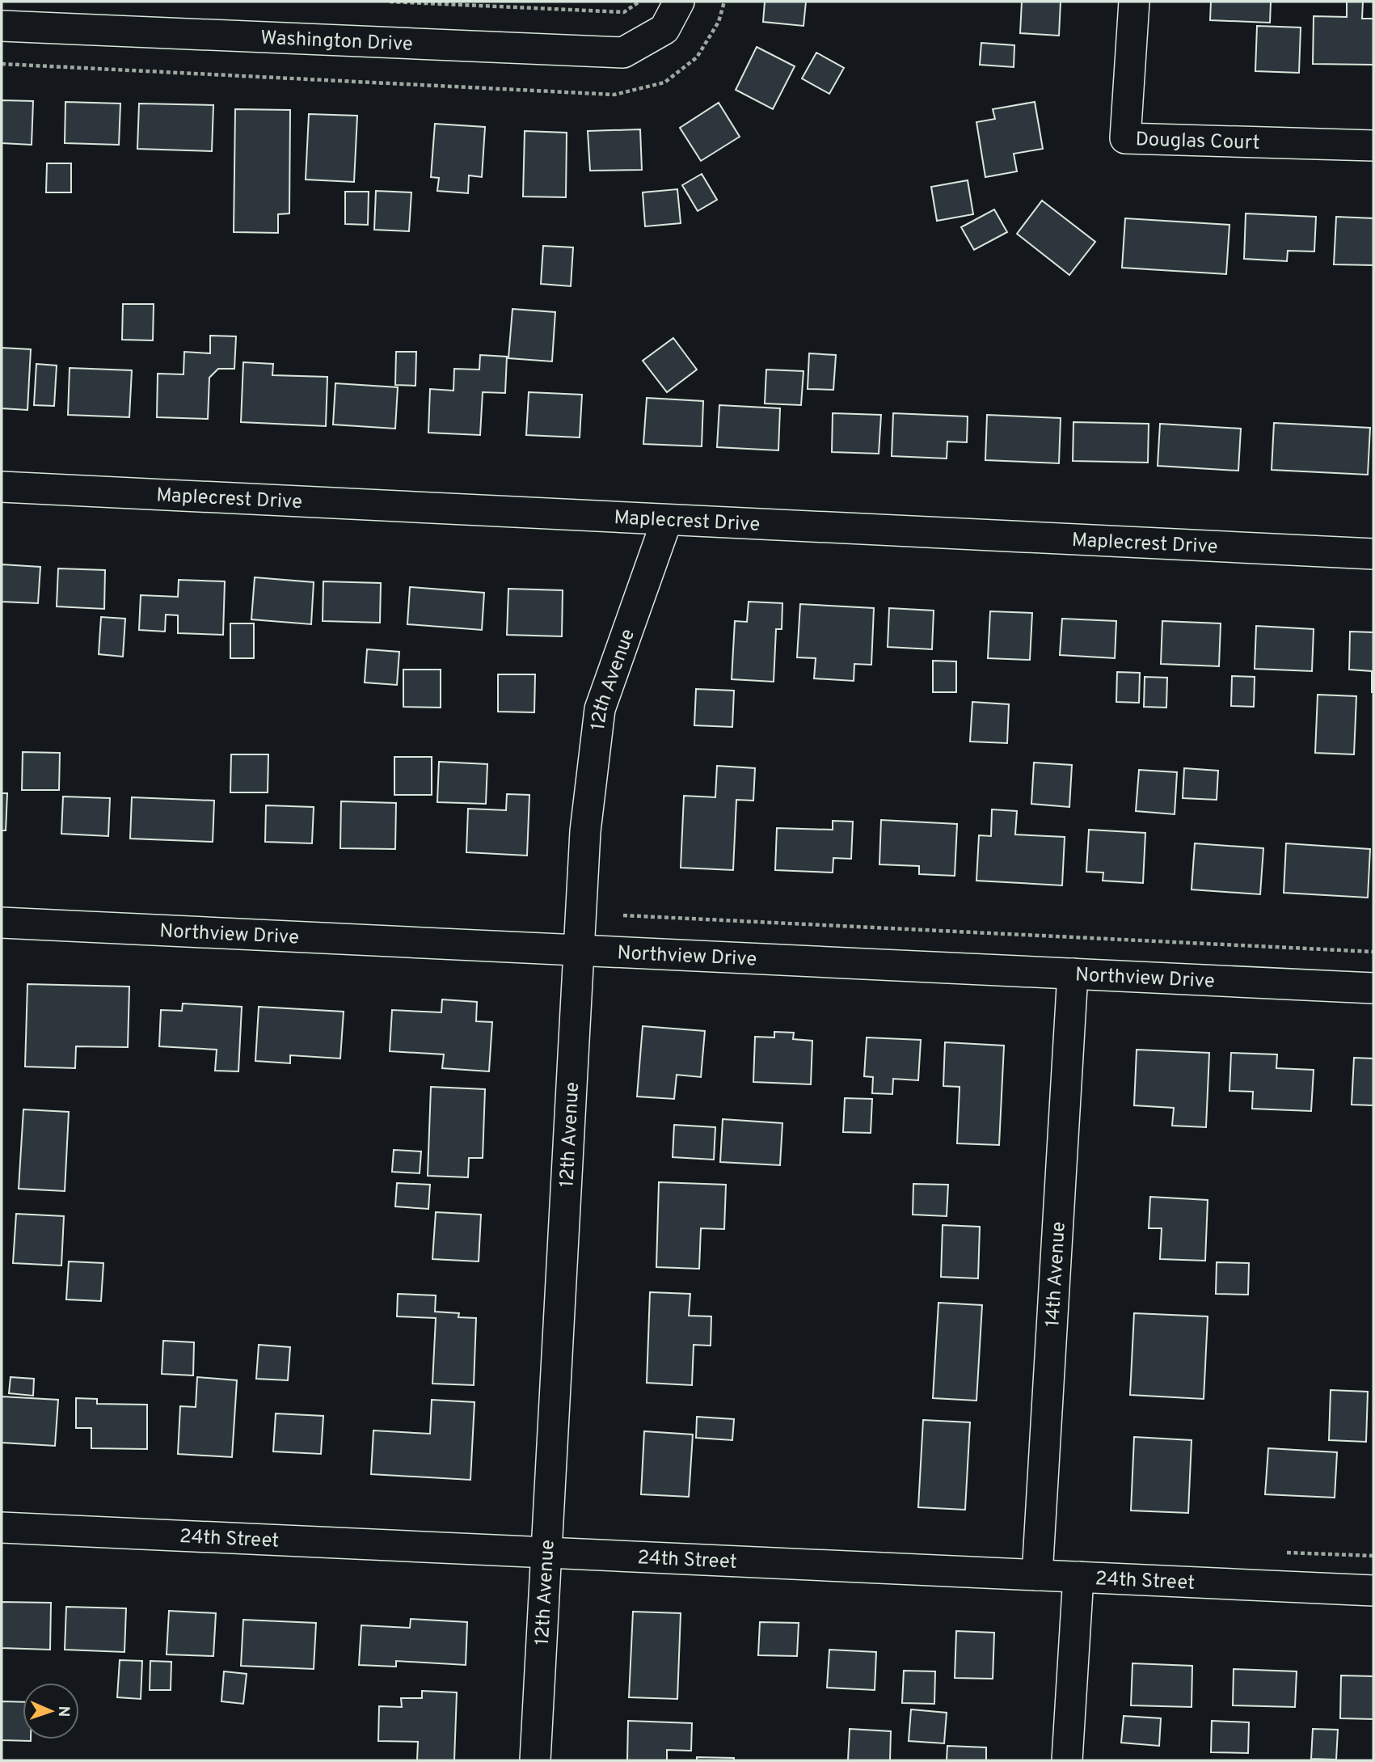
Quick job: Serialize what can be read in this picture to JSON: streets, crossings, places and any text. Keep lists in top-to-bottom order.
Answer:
{
  "streets": {
    "street": [
      "Washington Drive",
      "Douglas Court",
      "Maplecrest Drive",
      "12th Avenue",
      "Northview Drive",
      "14th Avenue",
      "24th Street"
    ]
  },
  "crossings": [
    ["Maplecrest Drive", "12th Avenue"],
    ["12th Avenue", "Northview Drive"],
    ["12th Avenue", "24th Street"],
    ["Northview Drive", "14th Avenue"],
    ["14th Avenue", "24th Street"]
  ],
  "north": "right"
}
